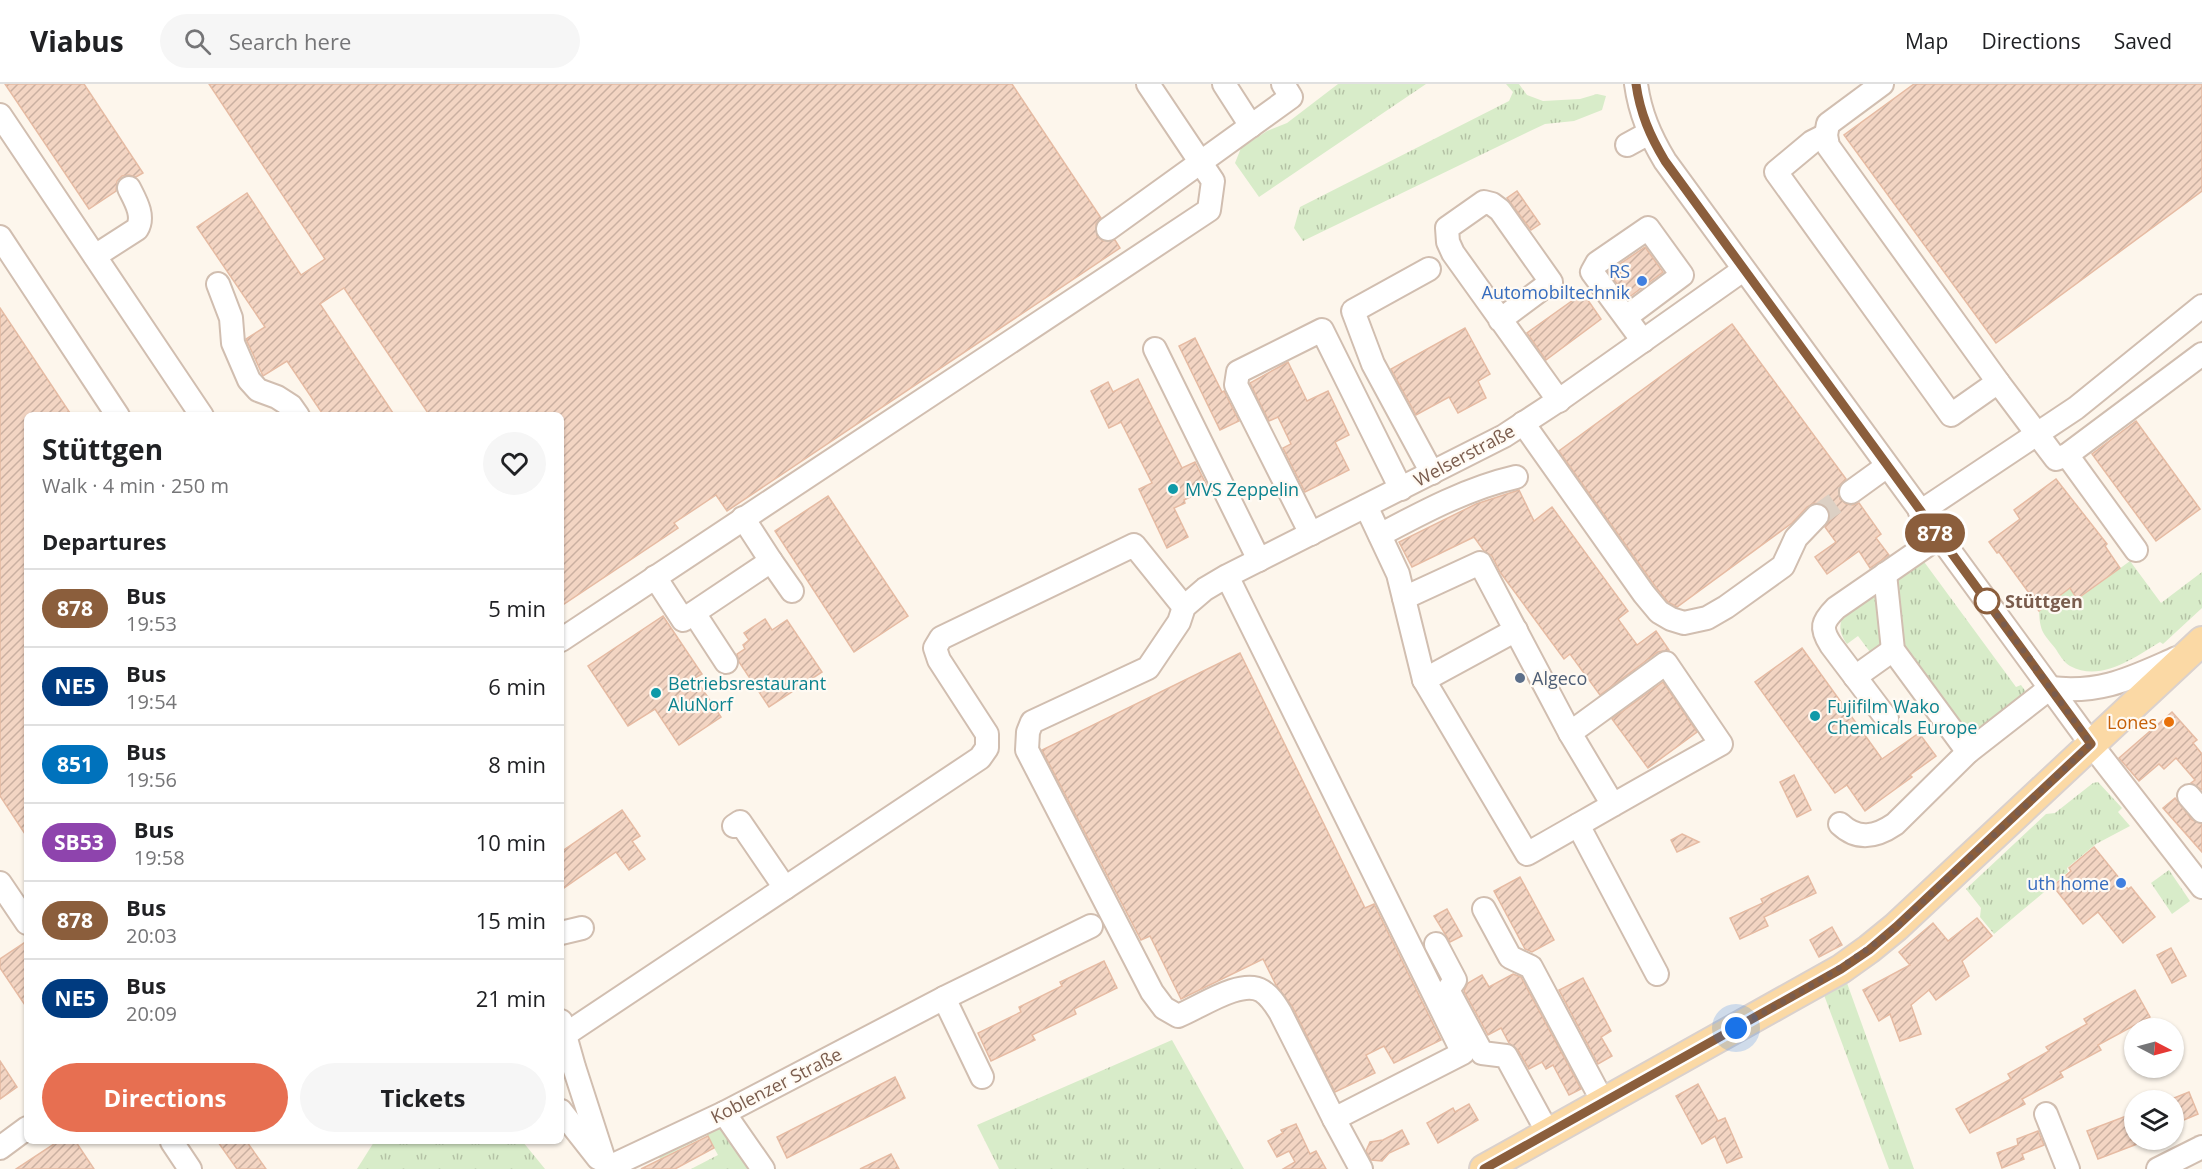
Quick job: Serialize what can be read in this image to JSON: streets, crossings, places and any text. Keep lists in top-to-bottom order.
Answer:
{
  "streets": {
    "street": ["Welserstraße", "Koblenzer Straße"]
  },
  "places": [
    "RS Automobiltechnik",
    "MVS Zeppelin",
    "Stüttgen",
    "Algeco",
    "Betriebsrestaurant AluNorf",
    "Fujifilm Wako Chemicals Europe",
    "Lones",
    "uth home"
  ],
  "lines": ["bus line 878"],
  "north": "right",
  "page": {
    "header": "Viabus",
    "search": "Search here",
    "nav": ["Map", "Directions", "Saved"],
    "on_map": "878",
    "heading": [
      ["Stüttgen", "Walk · 4 min · 250 m"],
      "Departures"
    ],
    "list": [
      {
        "mark": "878",
        "name": "Bus",
        "note": "19:53",
        "value": "5 min"
      },
      {
        "mark": "NE5",
        "name": "Bus",
        "note": "19:54",
        "value": "6 min"
      },
      {
        "mark": "851",
        "name": "Bus",
        "note": "19:56",
        "value": "8 min"
      },
      {
        "mark": "SB53",
        "name": "Bus",
        "note": "19:58",
        "value": "10 min"
      },
      {
        "mark": "878",
        "name": "Bus",
        "note": "20:03",
        "value": "15 min"
      },
      {
        "mark": "NE5",
        "name": "Bus",
        "note": "20:09",
        "value": "21 min"
      }
    ],
    "buttons": ["Directions", "Tickets"]
  }
}
